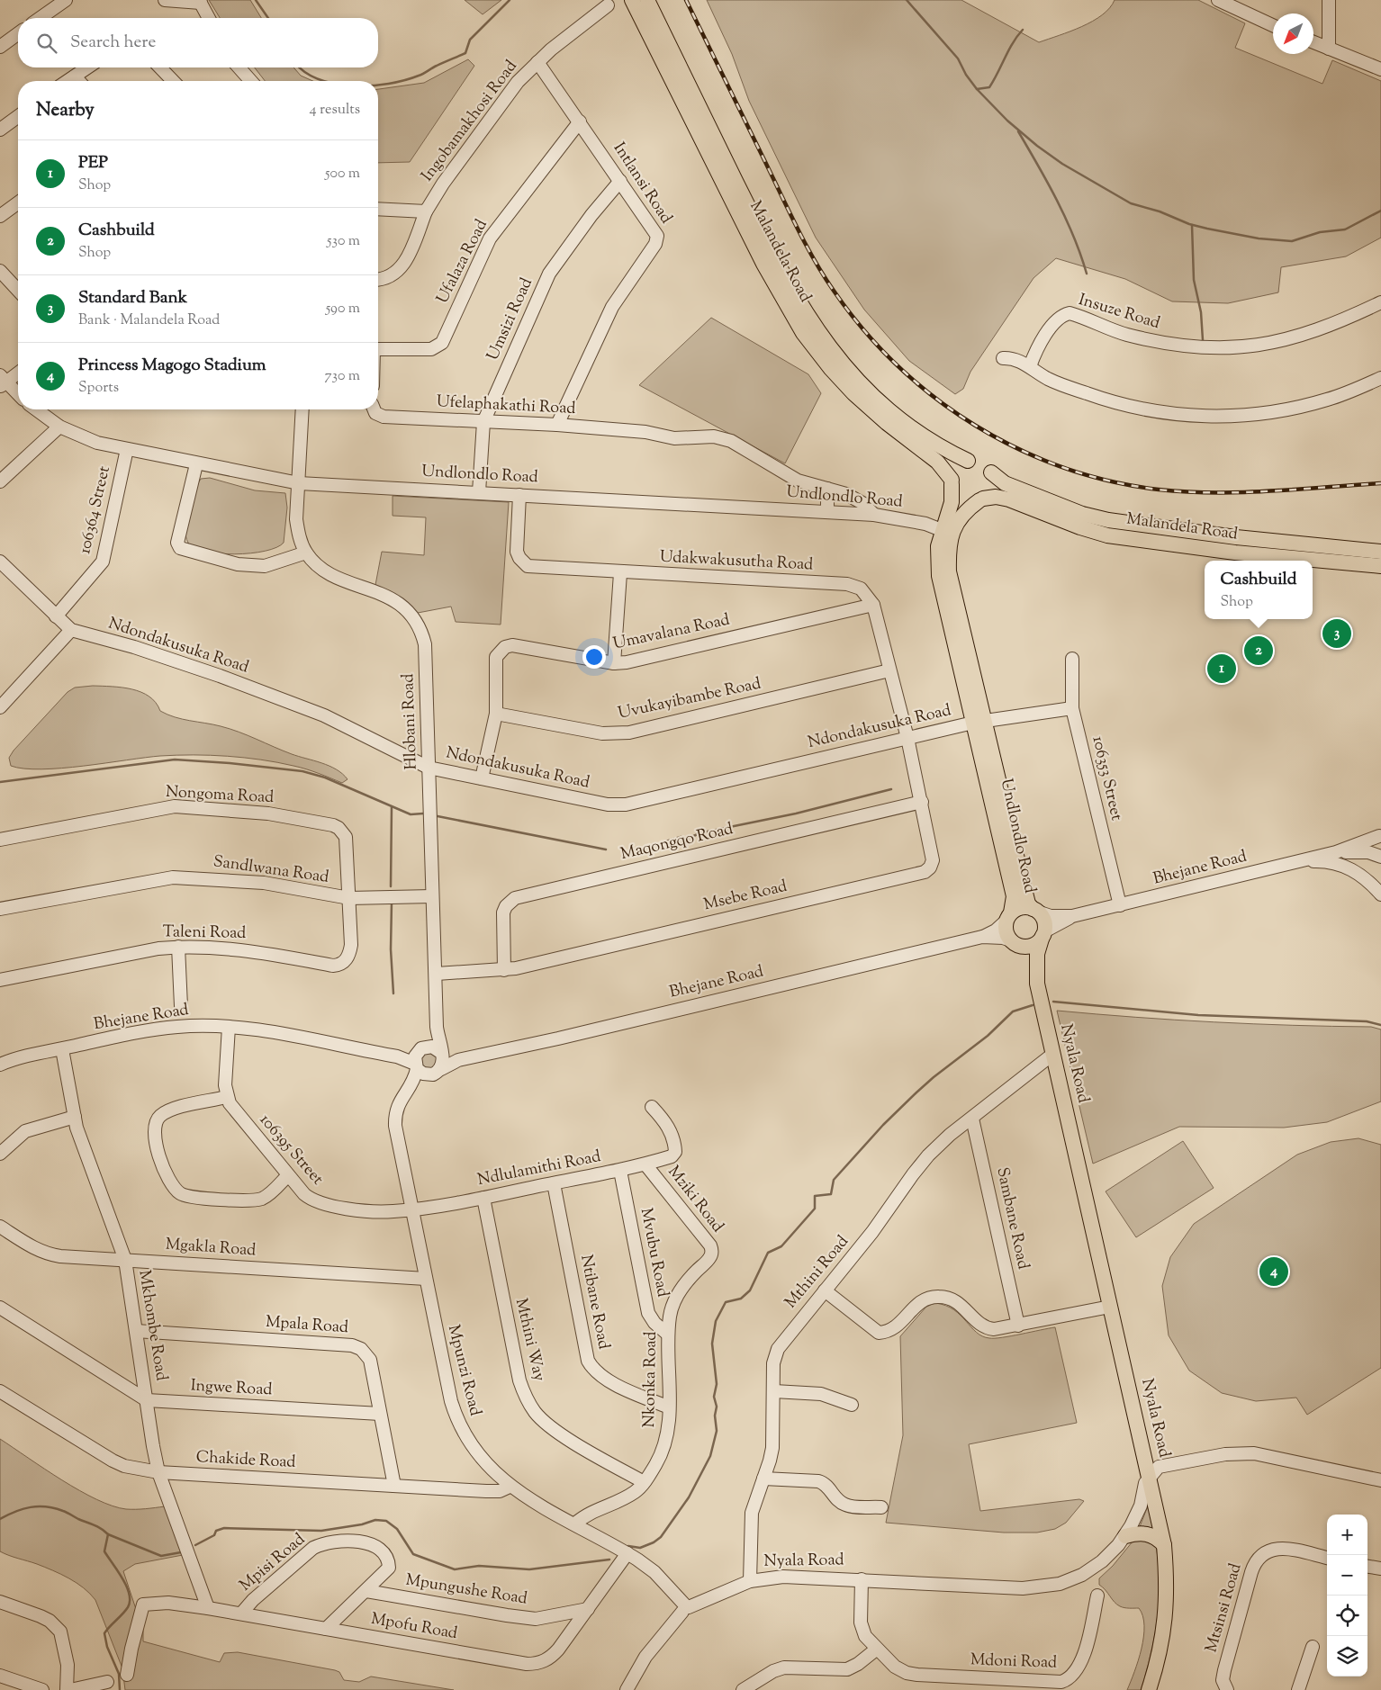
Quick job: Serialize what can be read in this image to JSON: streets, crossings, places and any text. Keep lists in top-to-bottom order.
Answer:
{
  "streets": {
    "main road": ["Malandela Road", "Undlondlo Road", "Nyala Road"],
    "street": [
      "Ingobamakhosi Road",
      "Intlansi Road",
      "Ufalaza Road",
      "Insuze Road",
      "Umsizi Road",
      "Ufelaphakathi Road",
      "106364 Street",
      "Udakwakusutha Road",
      "Umavalana Road",
      "Ndondakusuka Road",
      "Uvukayibambe Road",
      "Hlobani Road",
      "106353 Street",
      "Nongoma Road",
      "Maqongqo Road",
      "Bhejane Road",
      "Sandlwana Road",
      "Msebe Road",
      "Taleni Road",
      "106395 Street",
      "Ndlulamithi Road",
      "Mziki Road",
      "Sambane Road",
      "Mgakla Road",
      "Mvubu Road",
      "Mthini Road",
      "Ntibane Road",
      "Mkhombe Road",
      "Mpala Road",
      "Mthini Way",
      "Mpunzi Road",
      "Nkonka Road",
      "Ingwe Road",
      "Chakide Road",
      "Mpisi Road",
      "Mpungushe Road",
      "Mtsinsi Road",
      "Mpofu Road",
      "Mdoni Road"
    ]
  },
  "crossings": [
    ["Ingobamakhosi Road", "Intlansi Road"],
    ["Intlansi Road", "Ufalaza Road"],
    ["Intlansi Road", "Umsizi Road"],
    ["Intlansi Road", "Ufelaphakathi Road"],
    ["Malandela Road", "Undlondlo Road"],
    ["Umsizi Road", "Ufelaphakathi Road"],
    ["Umsizi Road", "Undlondlo Road"],
    ["Ufelaphakathi Road", "Undlondlo Road"],
    ["Undlondlo Road", "106364 Street"],
    ["Undlondlo Road", "Udakwakusutha Road"],
    ["Undlondlo Road", "Ndondakusuka Road"],
    ["Undlondlo Road", "Hlobani Road"],
    ["Undlondlo Road", "Bhejane Road"],
    ["Undlondlo Road", "Nyala Road"],
    ["106364 Street", "Ndondakusuka Road"],
    ["Udakwakusutha Road", "Umavalana Road"],
    ["Udakwakusutha Road", "Ndondakusuka Road"],
    ["Udakwakusutha Road", "Uvukayibambe Road"],
    ["Udakwakusutha Road", "Msebe Road"],
    ["Umavalana Road", "Ndondakusuka Road"],
    ["Umavalana Road", "Uvukayibambe Road"],
    ["Ndondakusuka Road", "Hlobani Road"],
    ["Ndondakusuka Road", "106353 Street"],
    ["Ndondakusuka Road", "Msebe Road"],
    ["Hlobani Road", "Bhejane Road"],
    ["Hlobani Road", "Sandlwana Road"],
    ["Hlobani Road", "Msebe Road"],
    ["Hlobani Road", "Mpunzi Road"],
    ["106353 Street", "Bhejane Road"],
    ["Nongoma Road", "Sandlwana Road"],
    ["Nongoma Road", "Taleni Road"],
    ["Maqongqo Road", "Msebe Road"],
    ["Bhejane Road", "Nyala Road"],
    ["Bhejane Road", "Mkhombe Road"],
    ["Bhejane Road", "Mpunzi Road"],
    ["Sandlwana Road", "Taleni Road"],
    ["Nyala Road", "Mthini Road"],
    ["Nyala Road", "Mpunzi Road"],
    ["Nyala Road", "Mdoni Road"],
    ["106395 Street", "Ndlulamithi Road"],
    ["106395 Street", "Mpunzi Road"],
    ["Ndlulamithi Road", "Mziki Road"],
    ["Ndlulamithi Road", "Mvubu Road"],
    ["Ndlulamithi Road", "Ntibane Road"],
    ["Ndlulamithi Road", "Mthini Way"],
    ["Ndlulamithi Road", "Mpunzi Road"],
    ["Mziki Road", "Nkonka Road"],
    ["Sambane Road", "Mthini Road"],
    ["Mgakla Road", "Mkhombe Road"],
    ["Mgakla Road", "Mpunzi Road"],
    ["Mvubu Road", "Nkonka Road"],
    ["Ntibane Road", "Nkonka Road"],
    ["Mkhombe Road", "Mpala Road"],
    ["Mkhombe Road", "Ingwe Road"],
    ["Mkhombe Road", "Chakide Road"],
    ["Mkhombe Road", "Mpofu Road"],
    ["Mpala Road", "Ingwe Road"],
    ["Mpala Road", "Chakide Road"],
    ["Mthini Way", "Nkonka Road"],
    ["Mpunzi Road", "Nkonka Road"],
    ["Mpunzi Road", "Chakide Road"],
    ["Mpunzi Road", "Mpofu Road"],
    ["Mpisi Road", "Mpungushe Road"],
    ["Mpisi Road", "Mpofu Road"],
    ["Mpungushe Road", "Mpofu Road"]
  ],
  "north": "bottom left",
  "page": {
    "search": "Search here",
    "heading": ["Nearby", "4 results"],
    "list": [
      {
        "mark": "1",
        "name": "PEP",
        "note": "Shop",
        "value": "500 m"
      },
      {
        "mark": "2",
        "name": "Cashbuild",
        "note": "Shop",
        "value": "530 m"
      },
      {
        "mark": "3",
        "name": "Standard Bank",
        "note": "Bank · Malandela Road",
        "value": "590 m"
      },
      {
        "mark": "4",
        "name": "Princess Magogo Stadium",
        "note": "Sports",
        "value": "730 m"
      }
    ],
    "popup": ["Cashbuild", "Shop"],
    "pins": [
      "3",
      "2",
      "1",
      "4"
    ],
    "map_buttons": ["+", "−"]
  }
}
